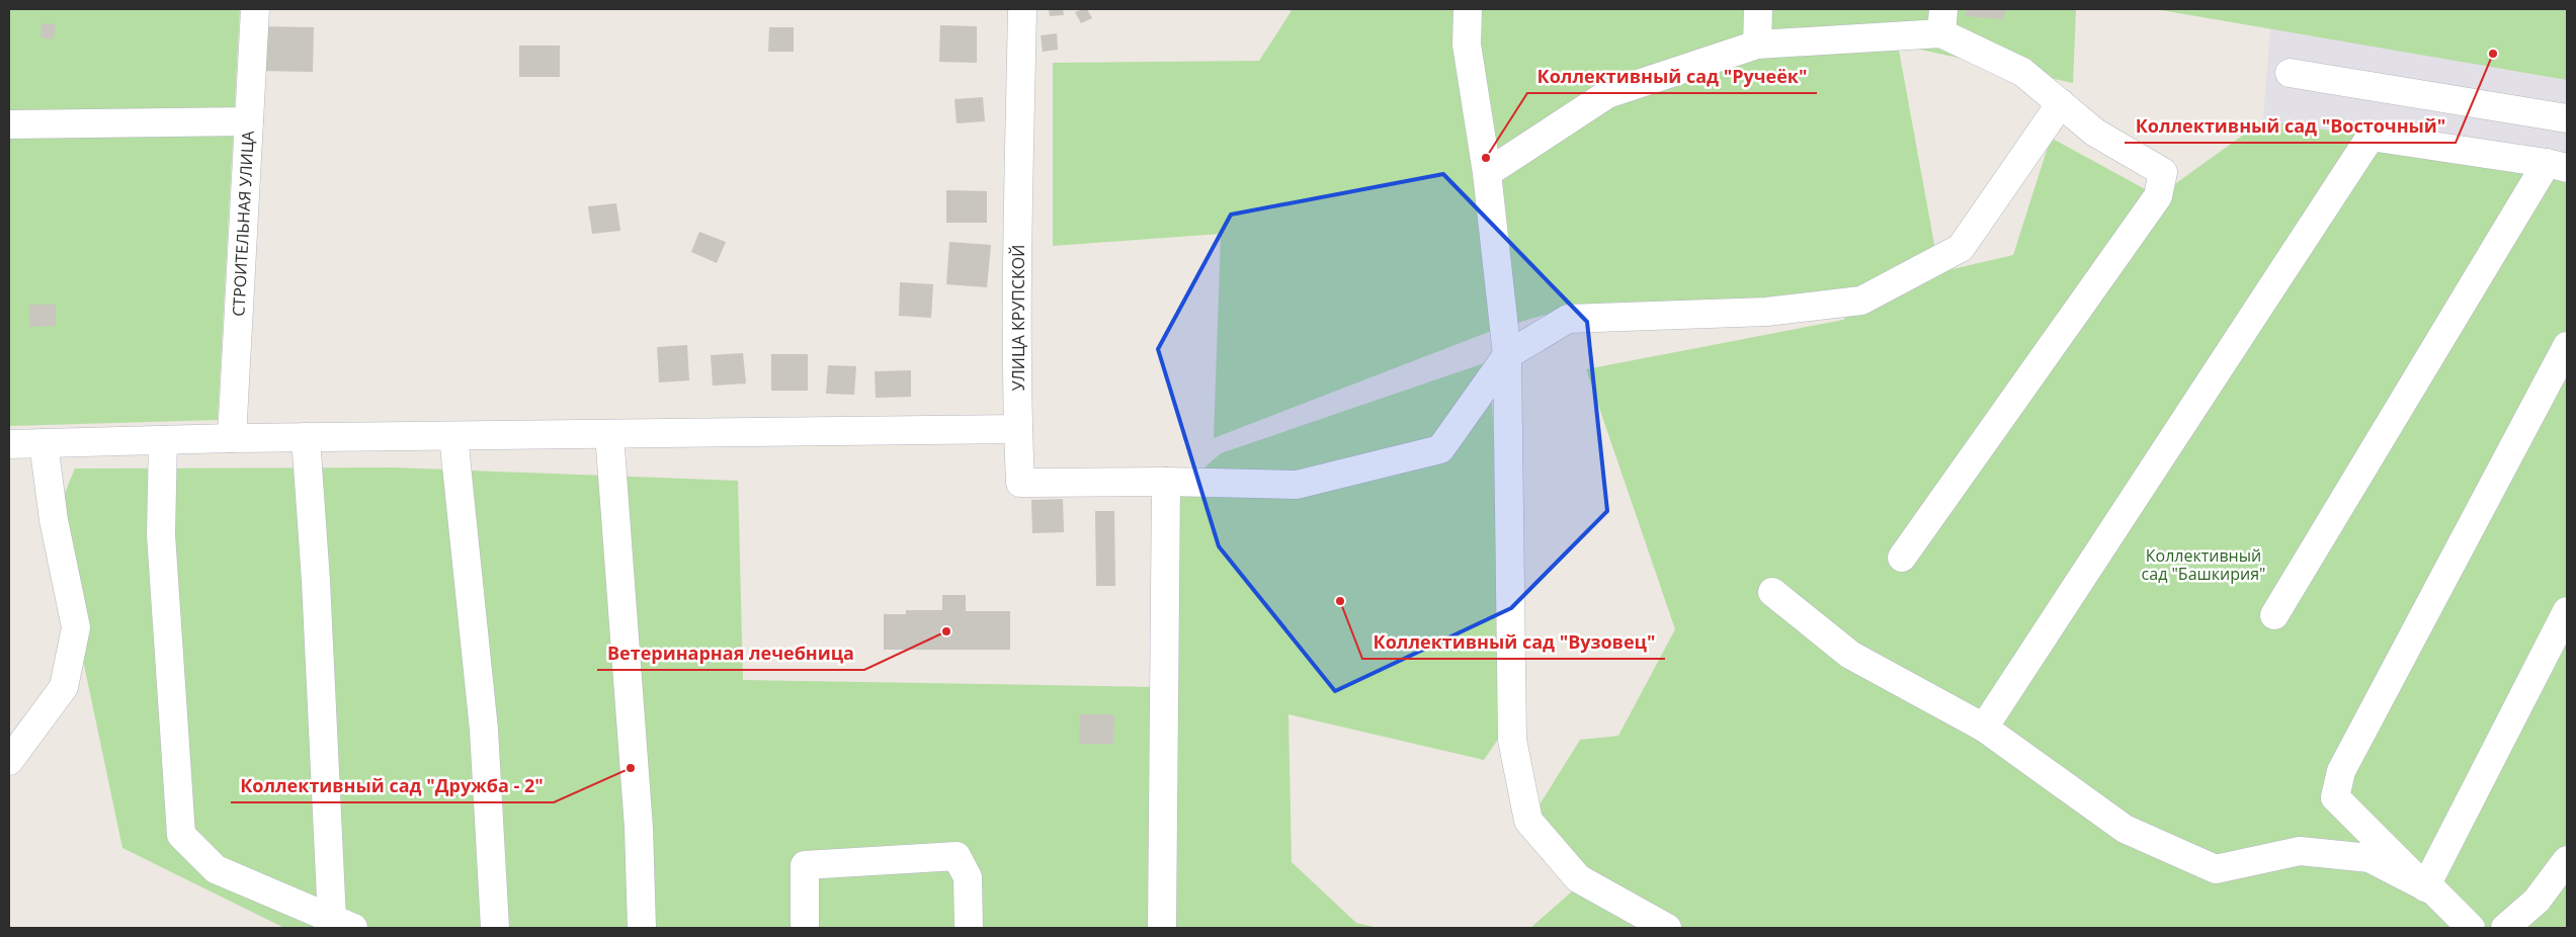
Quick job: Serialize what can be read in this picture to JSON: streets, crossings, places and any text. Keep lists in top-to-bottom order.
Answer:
{
  "streets": {
    "street": ["СТРОИТЕЛЬНАЯ УЛИЦА", "УЛИЦА КРУПСКОЙ"]
  },
  "parks": ["Коллективный сад \"Башкирия\""],
  "places": [
    "Коллективный сад \"Восточный\"",
    "Коллективный сад \"Ручеёк\"",
    "Коллективный сад \"Вузовец\"",
    "Ветеринарная лечебница",
    "Коллективный сад \"Дружба - 2\""
  ]
}
